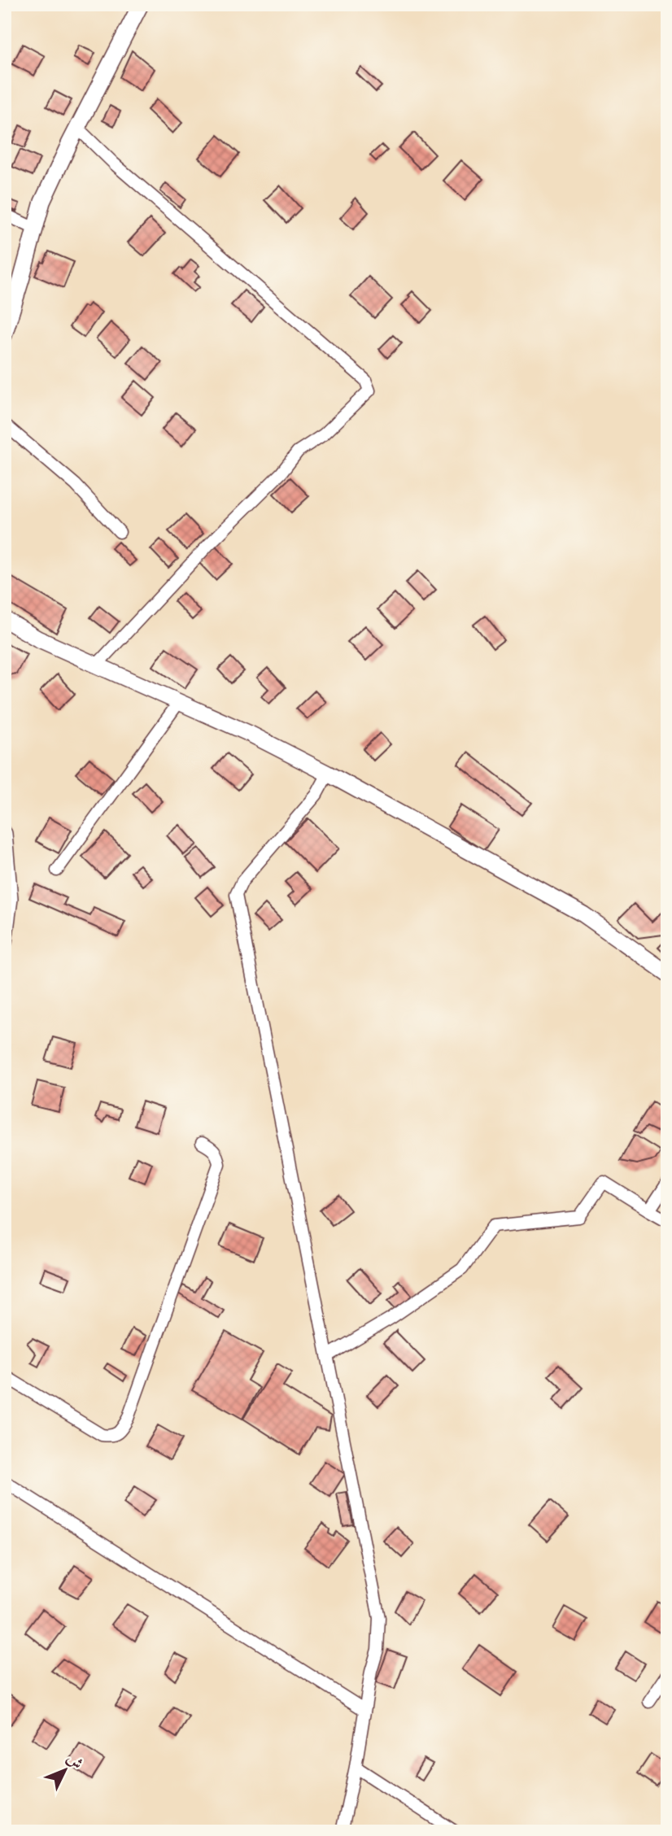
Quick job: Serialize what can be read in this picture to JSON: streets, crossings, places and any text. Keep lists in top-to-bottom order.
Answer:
{
  "north": "top right"
}
